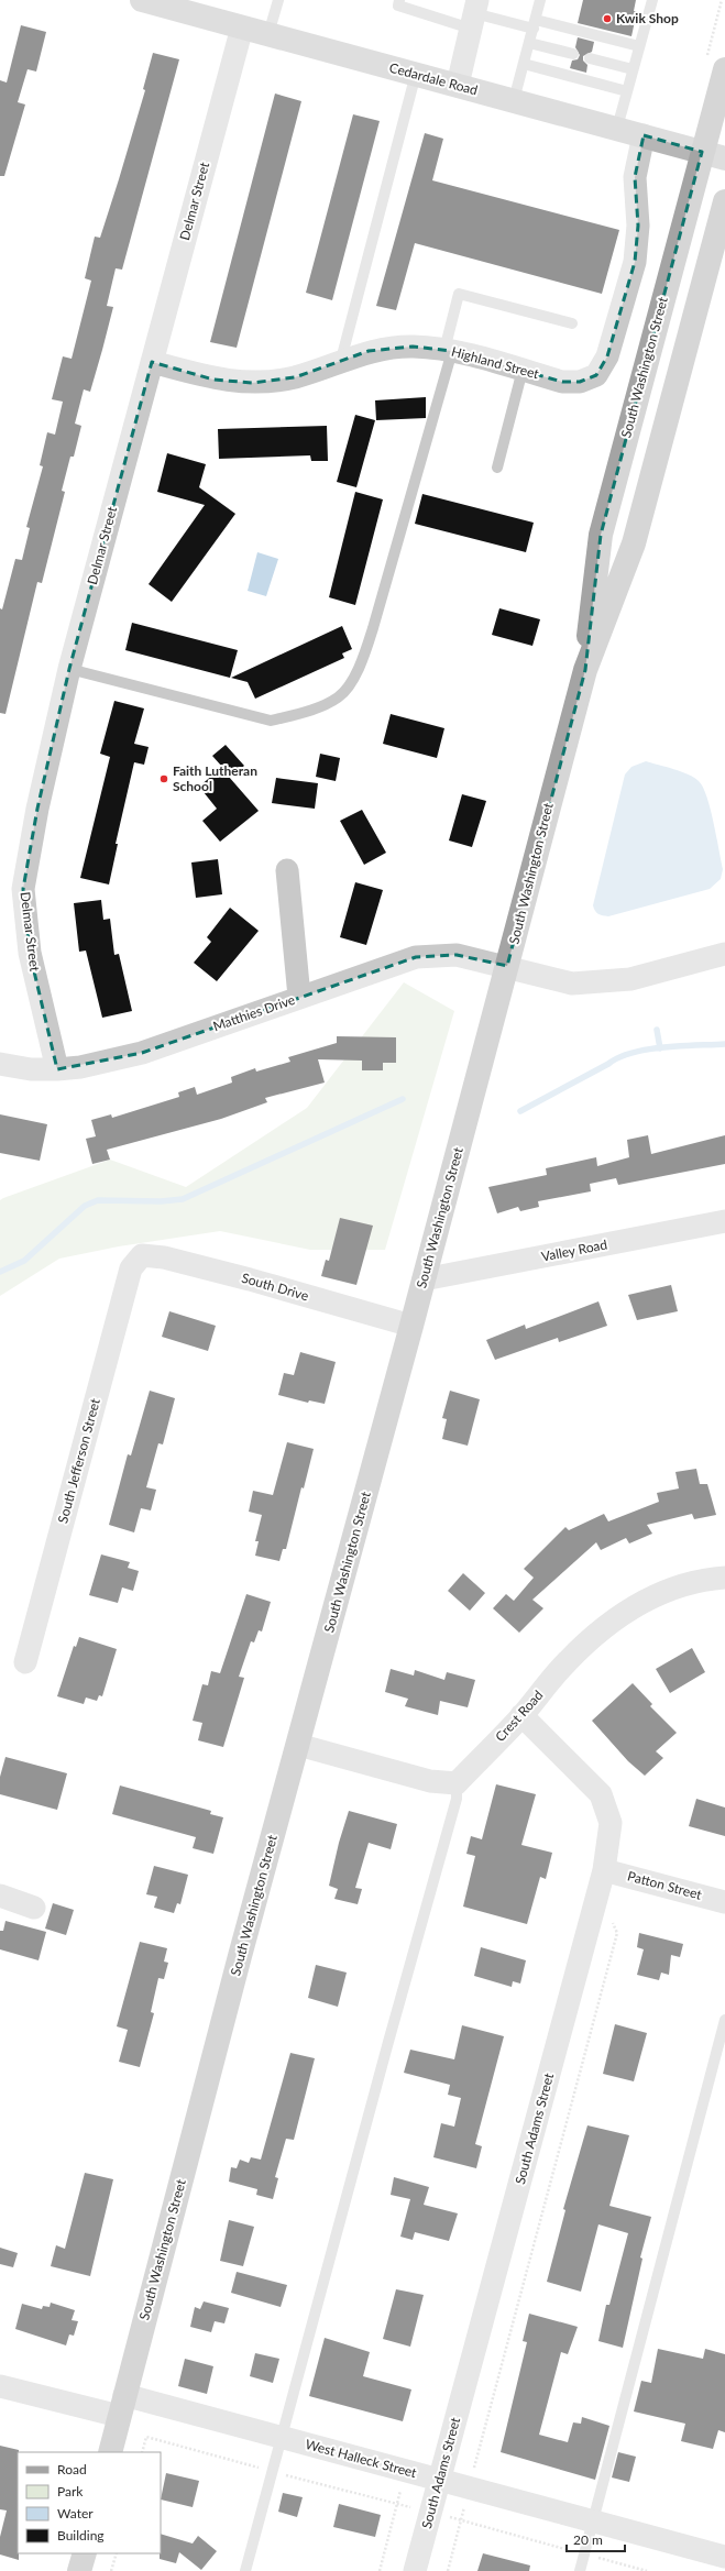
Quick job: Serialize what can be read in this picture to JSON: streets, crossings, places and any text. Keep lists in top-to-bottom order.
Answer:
{
  "streets": {
    "main road": ["South Washington Street"],
    "street": [
      "Cedardale Road",
      "Delmar Street",
      "Highland Street",
      "Matthies Drive",
      "Valley Road",
      "South Drive",
      "South Jefferson Street",
      "Crest Road",
      "Patton Street",
      "South Adams Street",
      "West Halleck Street"
    ]
  },
  "crossings": [
    ["Cedardale Road", "Delmar Street"],
    ["Cedardale Road", "Highland Street"],
    ["Cedardale Road", "South Washington Street"],
    ["Delmar Street", "Highland Street"],
    ["Delmar Street", "Matthies Drive"],
    ["South Washington Street", "Matthies Drive"],
    ["South Washington Street", "Valley Road"],
    ["South Washington Street", "South Drive"],
    ["South Washington Street", "West Halleck Street"],
    ["South Drive", "South Jefferson Street"],
    ["Crest Road", "South Adams Street"],
    ["Patton Street", "South Adams Street"],
    ["South Adams Street", "West Halleck Street"]
  ],
  "places": ["Kwik Shop", "Faith Lutheran School"],
  "legend": [
    "Road",
    "Park",
    "Water",
    "Building"
  ],
  "scale_bar": "20 m"
}
